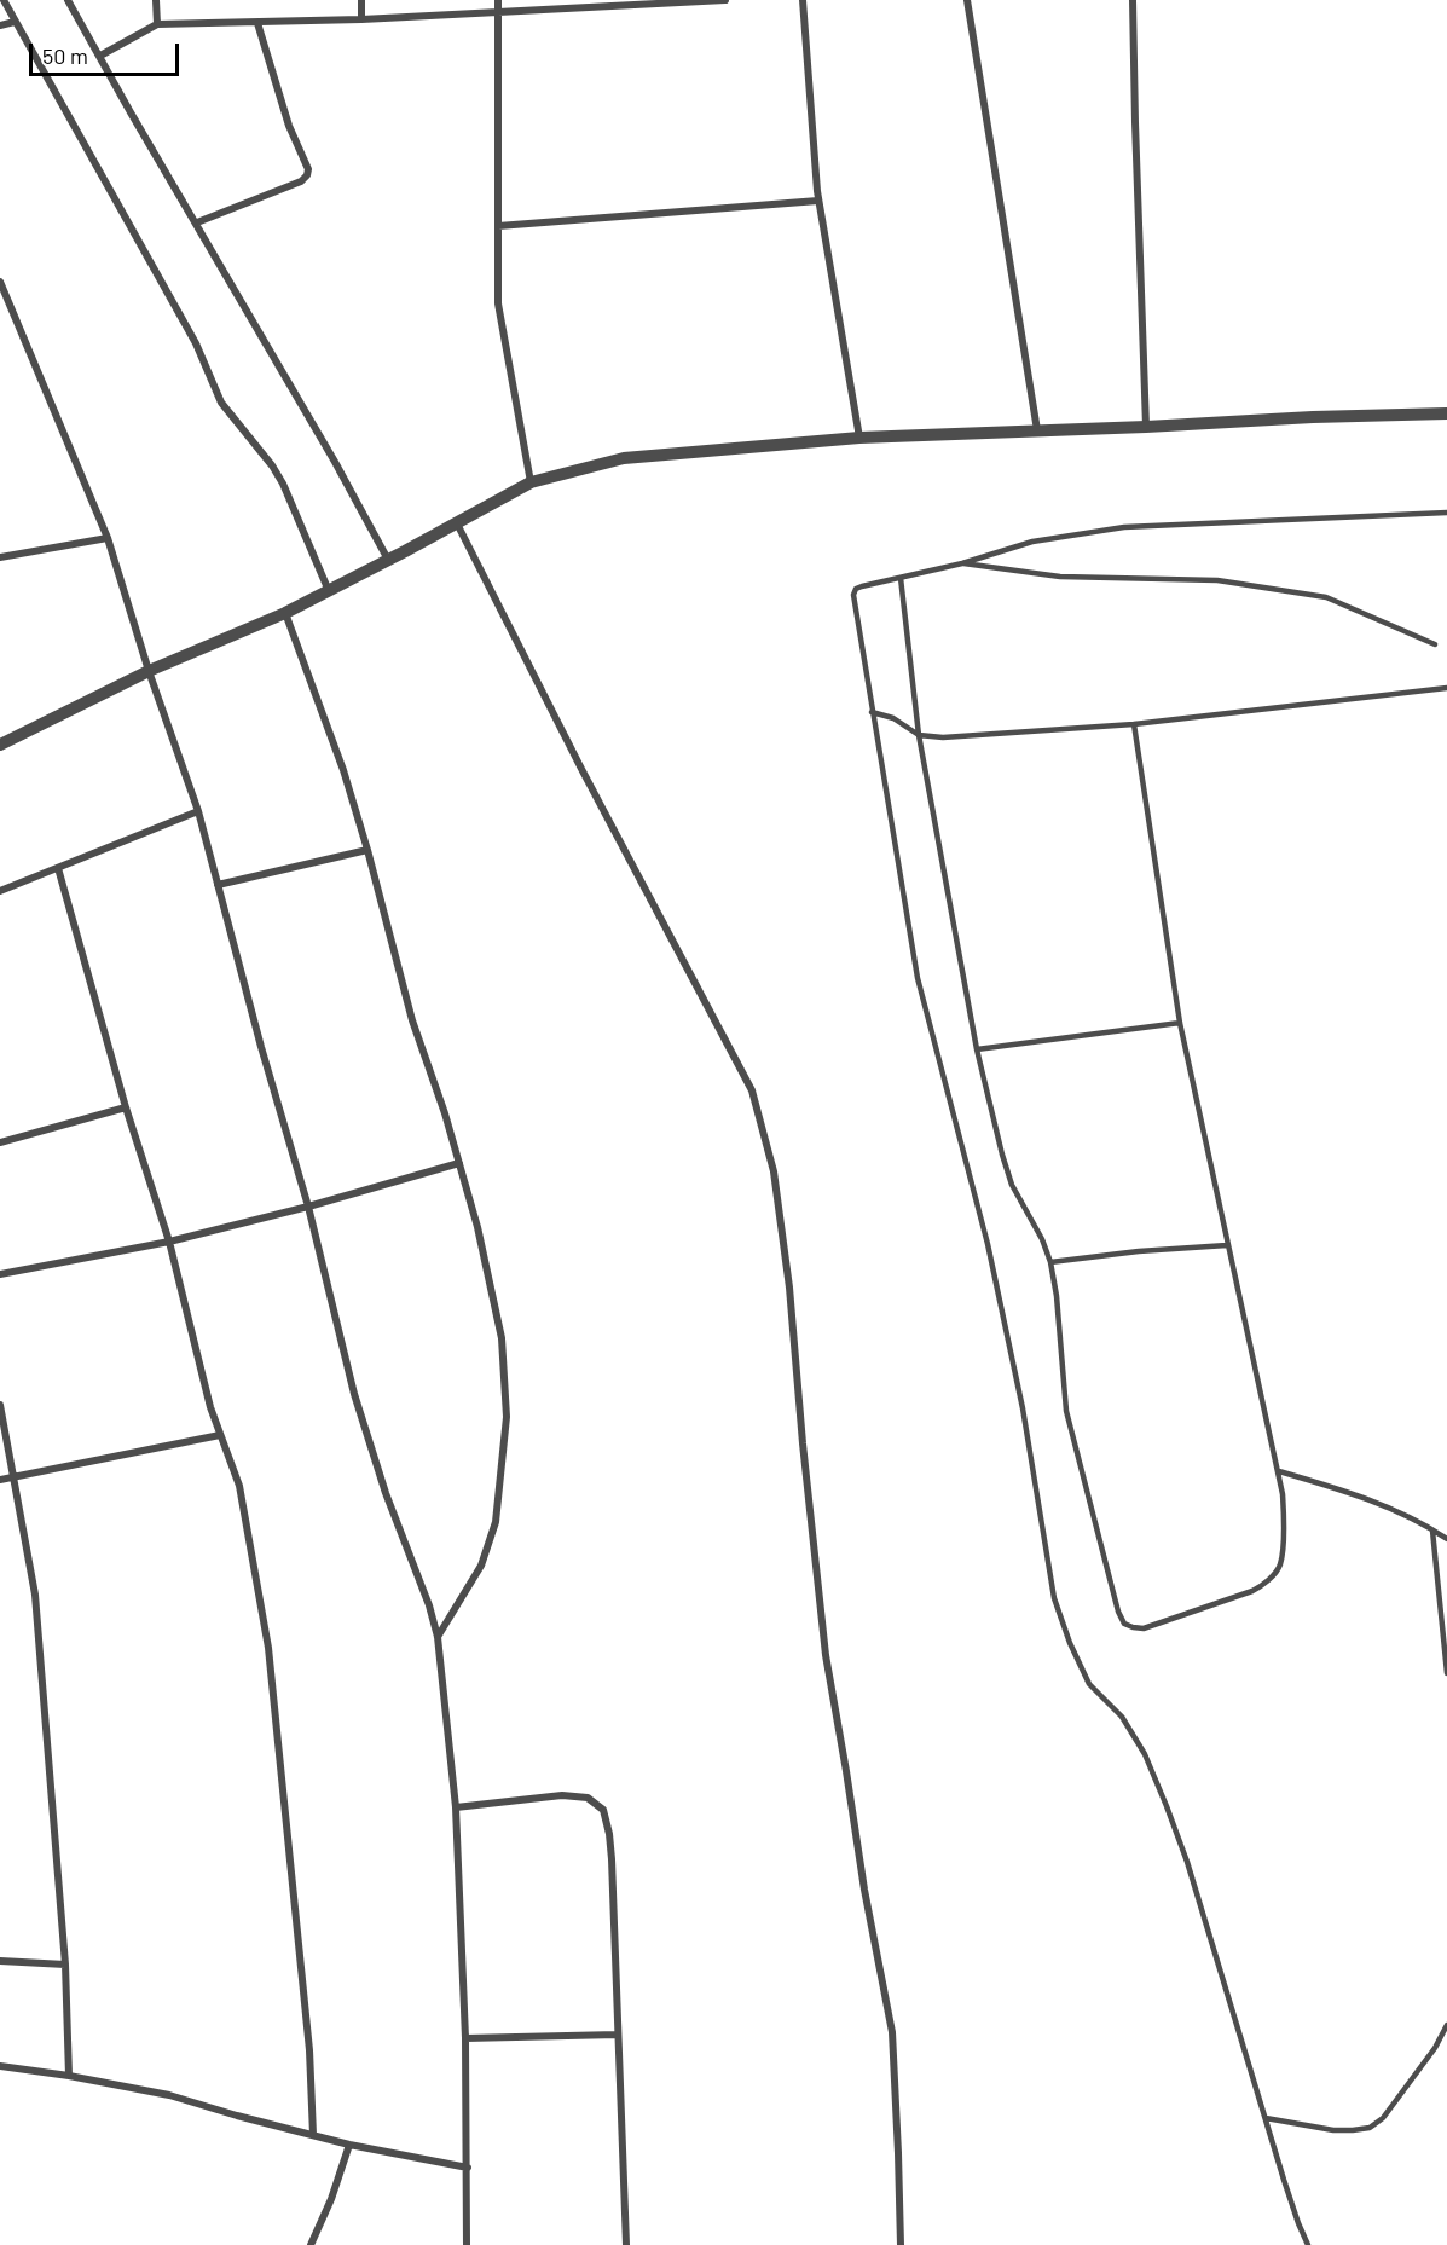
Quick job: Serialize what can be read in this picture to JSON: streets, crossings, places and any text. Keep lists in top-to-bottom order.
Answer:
{
  "scale_bar": "50 m"
}
